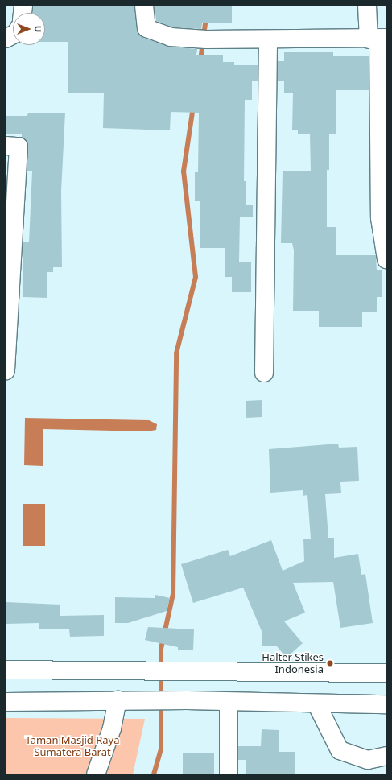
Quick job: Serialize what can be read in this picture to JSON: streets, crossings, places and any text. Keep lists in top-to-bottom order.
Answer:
{
  "parks": ["Taman Masjid Raya Sumatera Barat"],
  "places": ["Halter Stikes Indonesia"],
  "north": "right"
}
